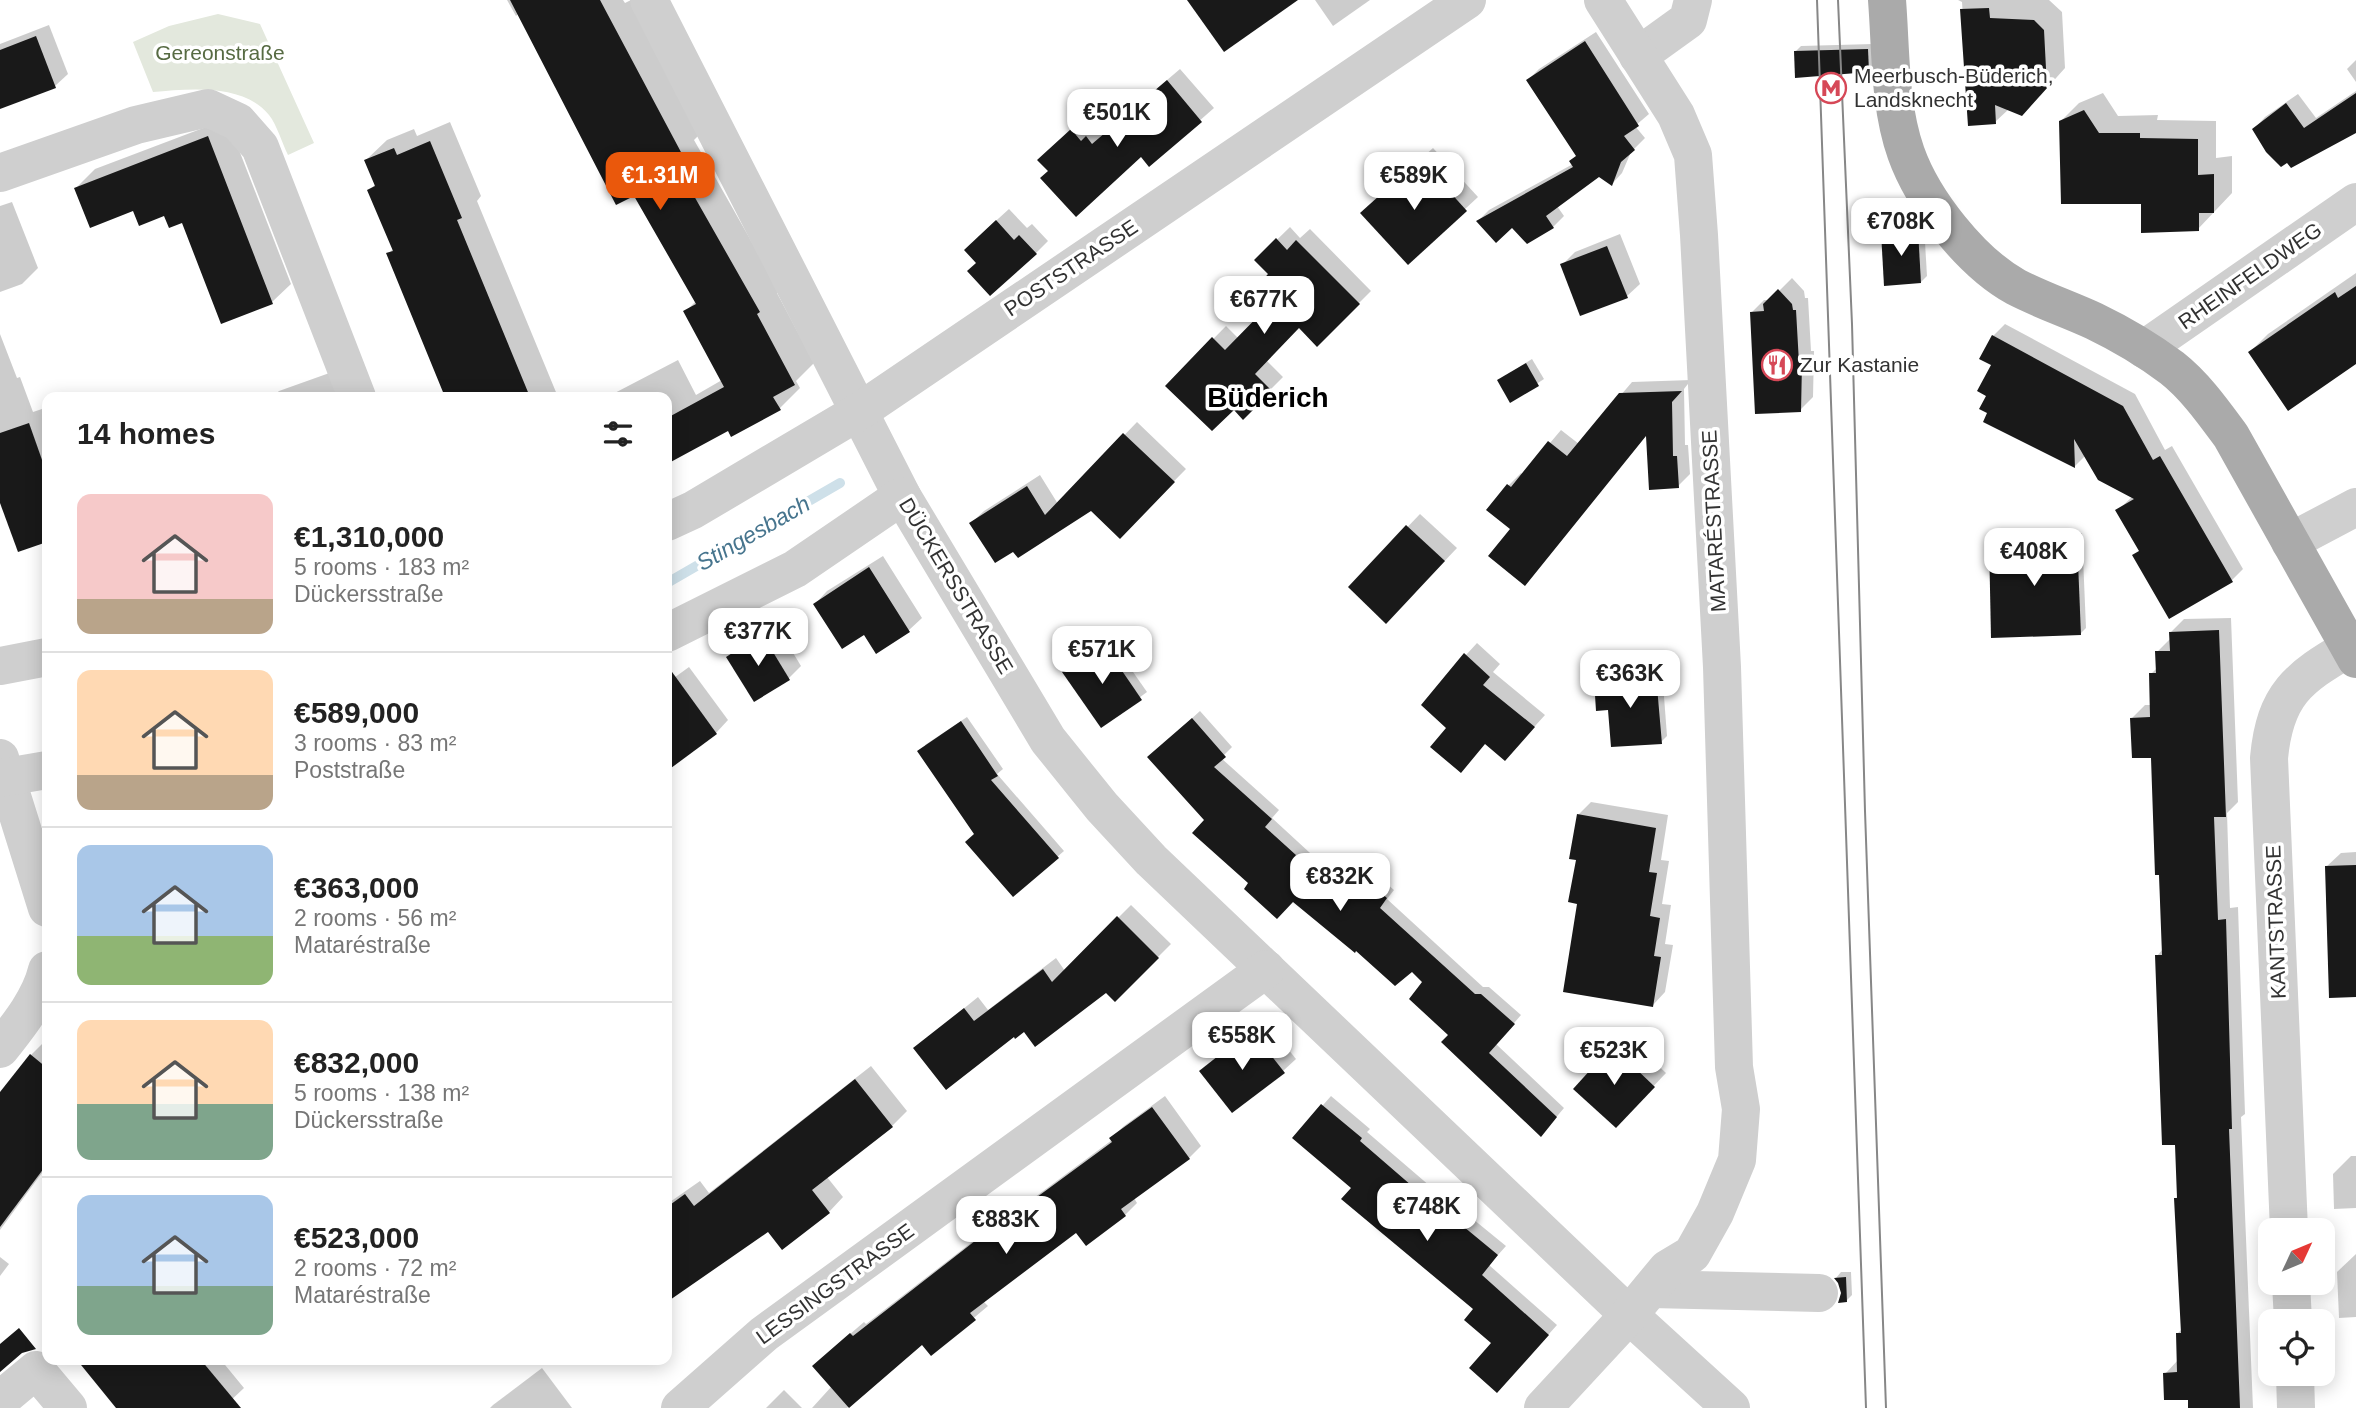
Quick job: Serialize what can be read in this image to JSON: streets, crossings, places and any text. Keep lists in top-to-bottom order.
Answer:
{
  "streets": {
    "street": [
      "POSTSTRASSE",
      "RHEINFELDWEG",
      "MATARÉSTRASSE",
      "DÜCKERSSTRASSE",
      "KANTSTRASSE",
      "LESSINGSTRASSE"
    ]
  },
  "crossings": [
    ["POSTSTRASSE", "DÜCKERSSTRASSE"],
    ["MATARÉSTRASSE", "DÜCKERSSTRASSE"],
    ["DÜCKERSSTRASSE", "LESSINGSTRASSE"]
  ],
  "districts": ["Büderich"],
  "water": ["Stingesbach"],
  "parks": ["Gereonstraße"],
  "places": {
    "metro station": ["Meerbusch-Büderich, Landsknecht"],
    "restaurant": ["Zur Kastanie"]
  },
  "north": "top right",
  "page": {
    "price": [
      "€501K",
      "€1.31M",
      "€589K",
      "€708K",
      "€677K",
      "€408K",
      "€377K",
      "€571K",
      "€363K",
      "€832K",
      "€558K",
      "€523K",
      "€748K",
      "€883K"
    ],
    "heading": "14 homes",
    "list": [
      {
        "name": "€1,310,000",
        "note": "5 rooms · 183 m² · Dückersstraße"
      },
      {
        "name": "€589,000",
        "note": "3 rooms · 83 m² · Poststraße"
      },
      {
        "name": "€363,000",
        "note": "2 rooms · 56 m² · Mataréstraße"
      },
      {
        "name": "€832,000",
        "note": "5 rooms · 138 m² · Dückersstraße"
      },
      {
        "name": "€523,000",
        "note": "2 rooms · 72 m² · Mataréstraße"
      }
    ]
  }
}
